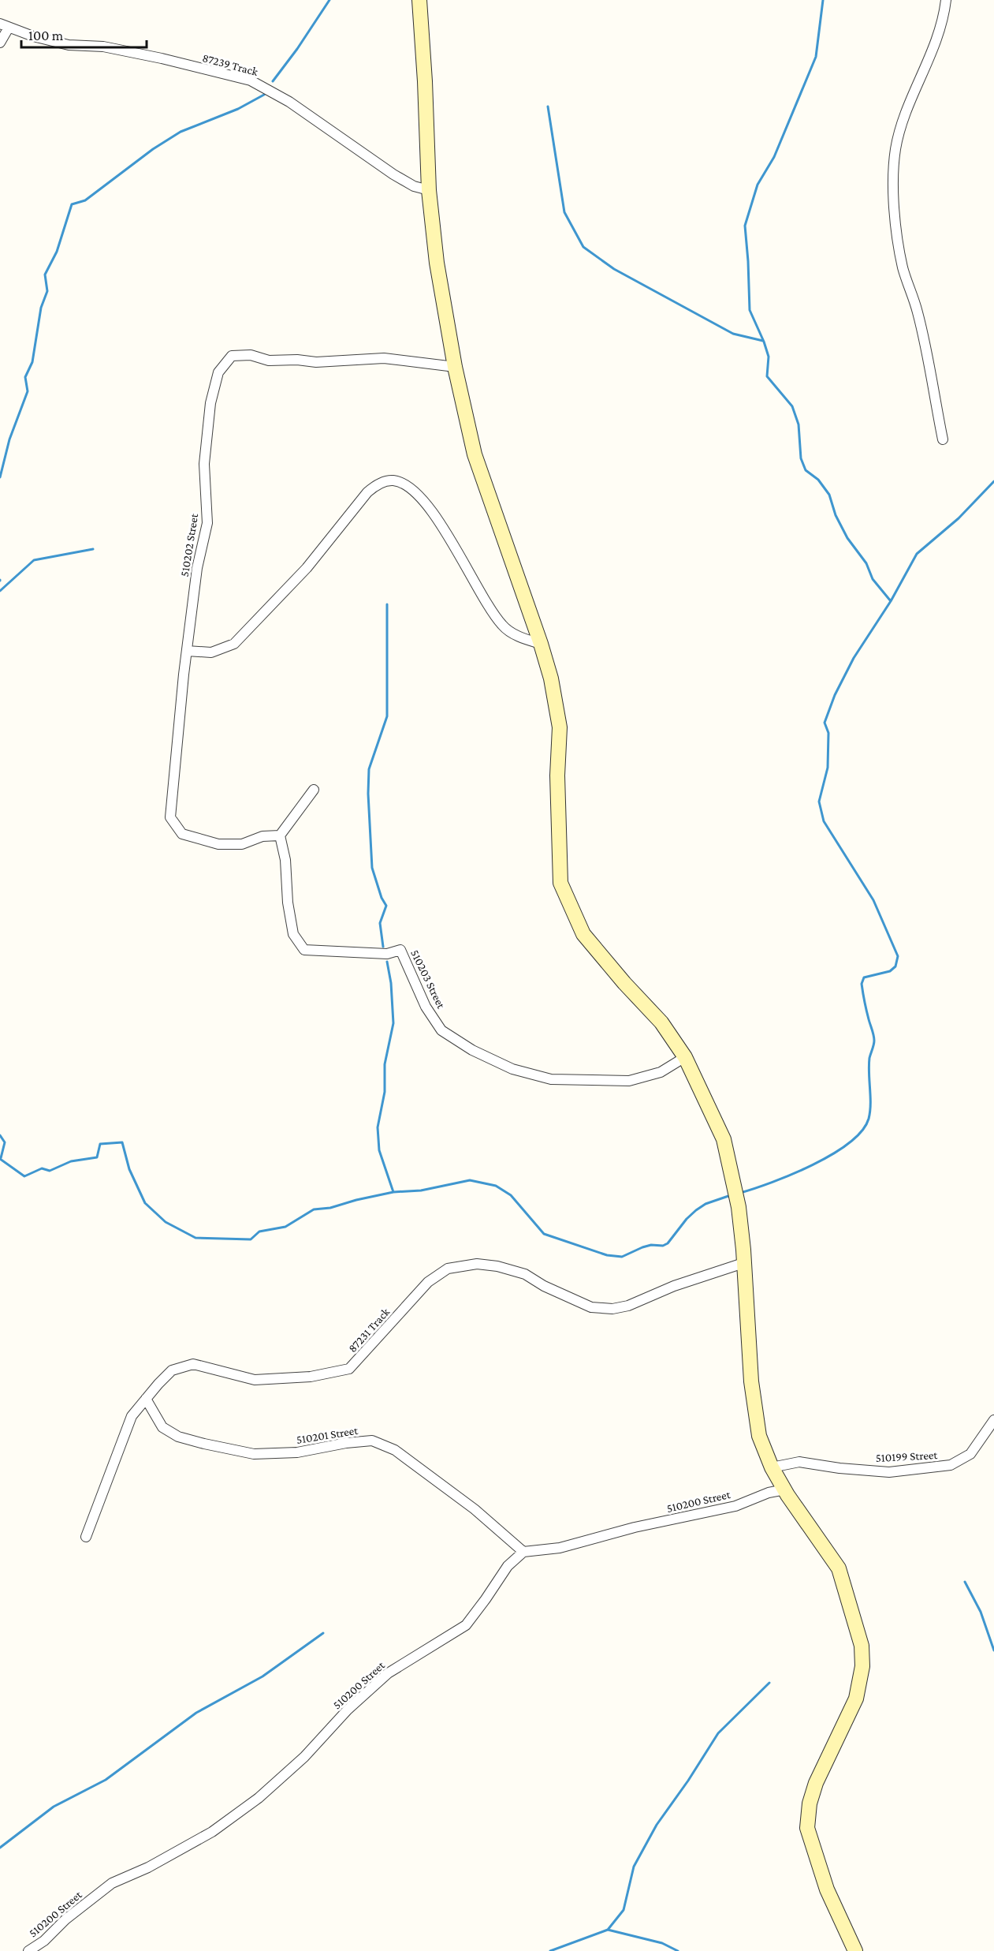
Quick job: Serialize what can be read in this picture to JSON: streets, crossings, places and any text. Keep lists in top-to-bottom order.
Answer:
{
  "streets": {
    "street": [
      "87239 Track",
      "510202 Street",
      "510203 Street",
      "87231 Track",
      "510201 Street",
      "510199 Street",
      "510200 Street"
    ]
  },
  "crossings": [
    ["510202 Street", "510203 Street"],
    ["87231 Track", "510201 Street"],
    ["510201 Street", "510200 Street"]
  ],
  "scale_bar": "100 m"
}
